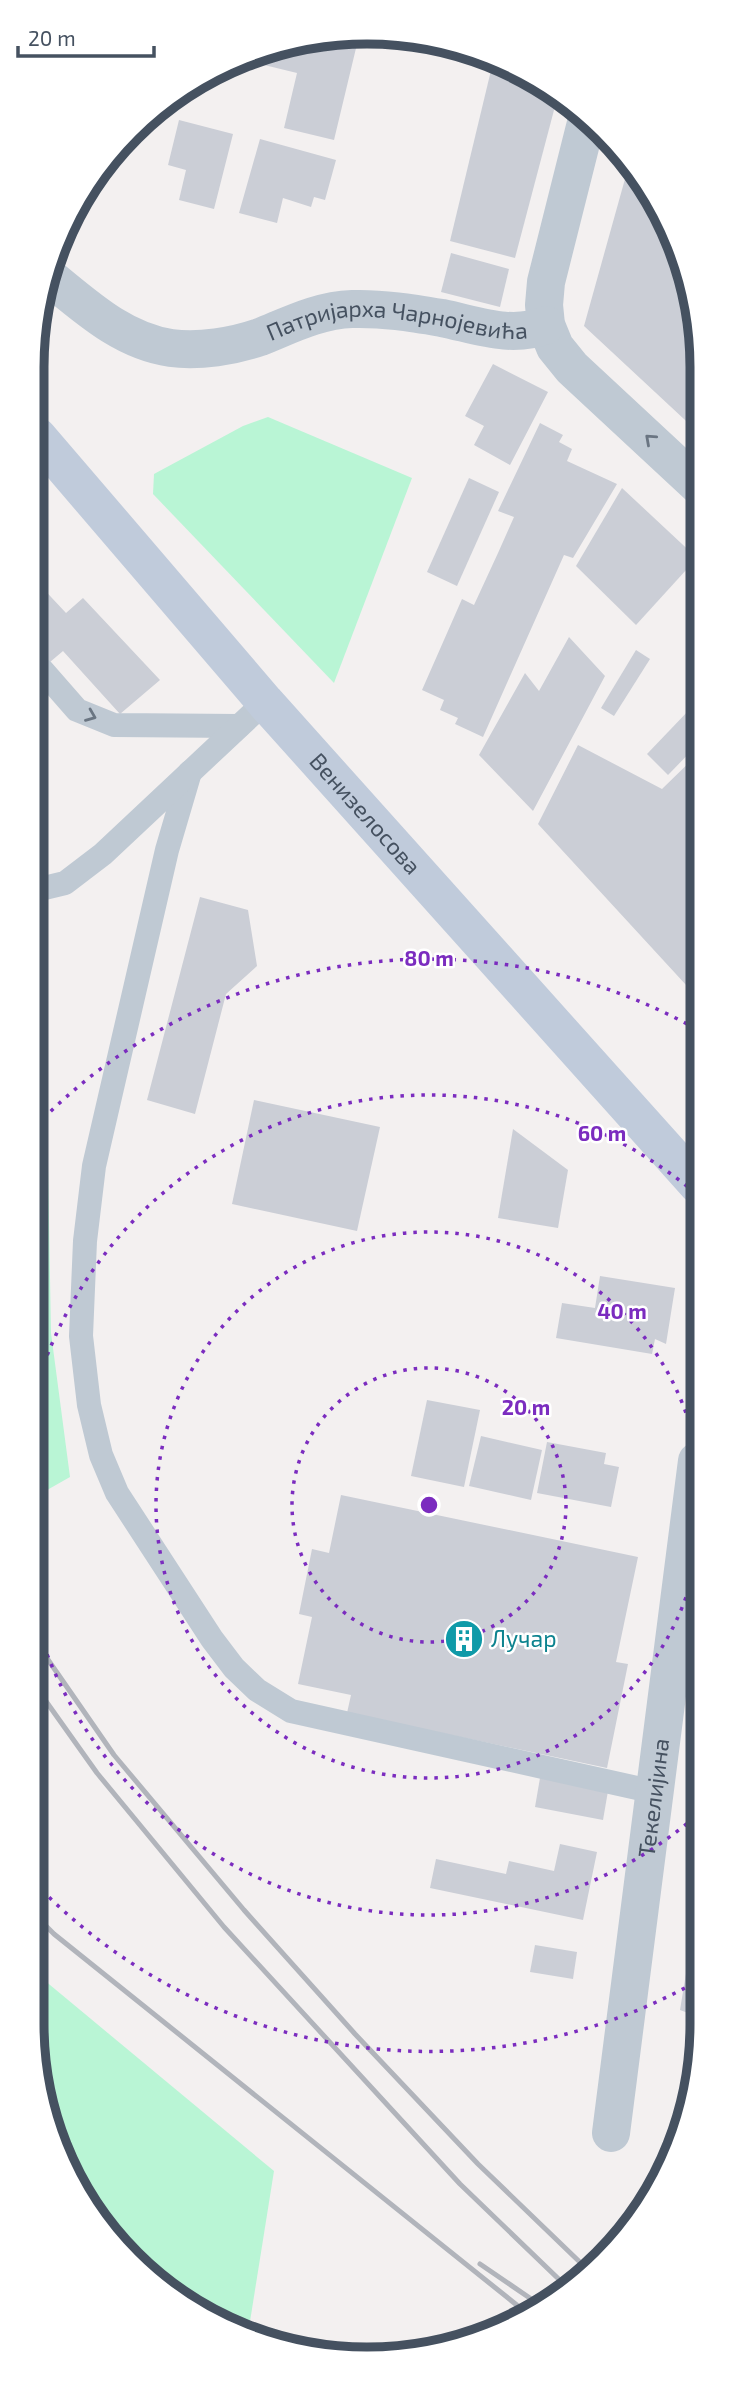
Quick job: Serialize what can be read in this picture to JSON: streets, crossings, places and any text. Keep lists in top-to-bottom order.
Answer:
{
  "streets": {
    "main road": ["Венизелосова"],
    "street": ["Патријарха Чарнојевића", "Текелијина"]
  },
  "places": {
    "building": ["Лучар"]
  },
  "scale_bar": "20 m",
  "rings": [
    "80 m",
    "60 m",
    "40 m",
    "20 m"
  ]
}
